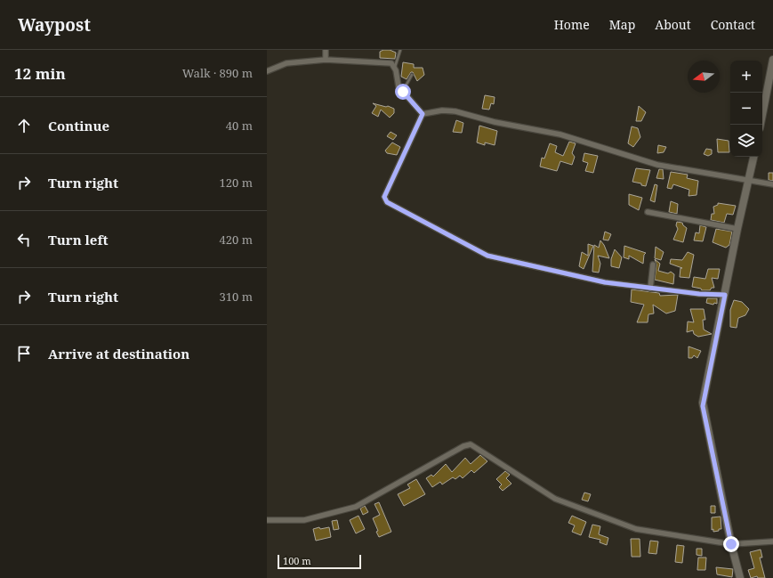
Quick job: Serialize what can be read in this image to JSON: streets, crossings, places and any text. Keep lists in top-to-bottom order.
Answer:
{
  "scale_bar": "100 m",
  "north": "left",
  "page": {
    "header": "Waypost",
    "nav": [
      "Home",
      "Map",
      "About",
      "Contact"
    ],
    "heading": ["12 min", "Walk · 890 m"],
    "map_buttons": ["+", "−"],
    "list": [
      ["Continue", "40 m"],
      ["Turn right", "120 m"],
      ["Turn left", "420 m"],
      ["Turn right", "310 m"],
      "Arrive at destination"
    ],
    "scale": "100 m"
  }
}
